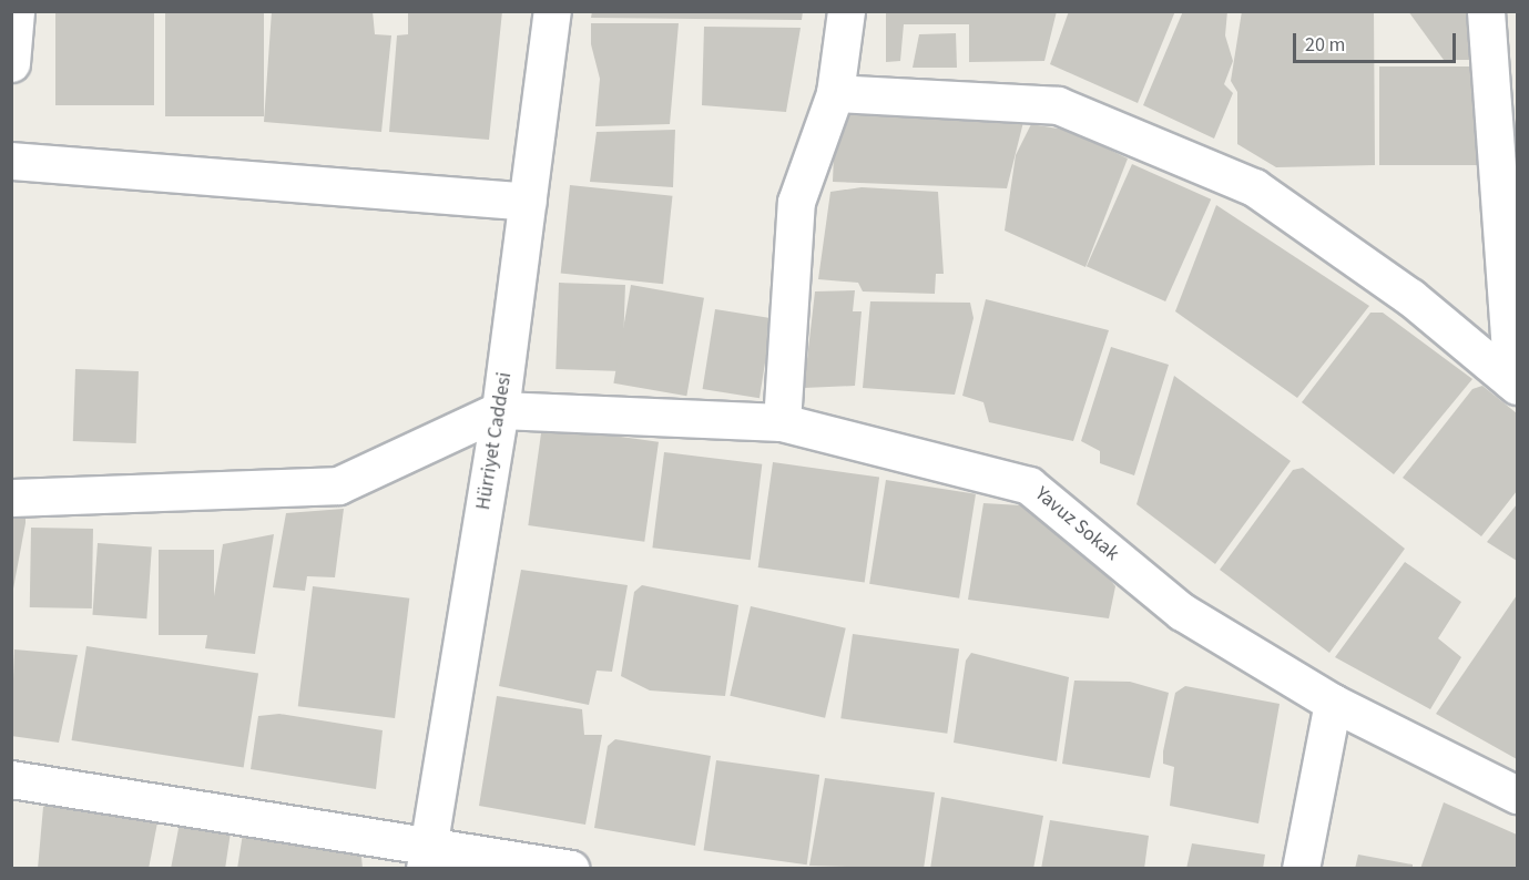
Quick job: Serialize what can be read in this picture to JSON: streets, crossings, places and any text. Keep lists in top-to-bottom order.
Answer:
{
  "streets": {
    "street": ["Hürriyet Caddesi", "Yavuz Sokak"]
  },
  "crossings": [
    ["Hürriyet Caddesi", "Yavuz Sokak"]
  ],
  "scale_bar": "20 m"
}
